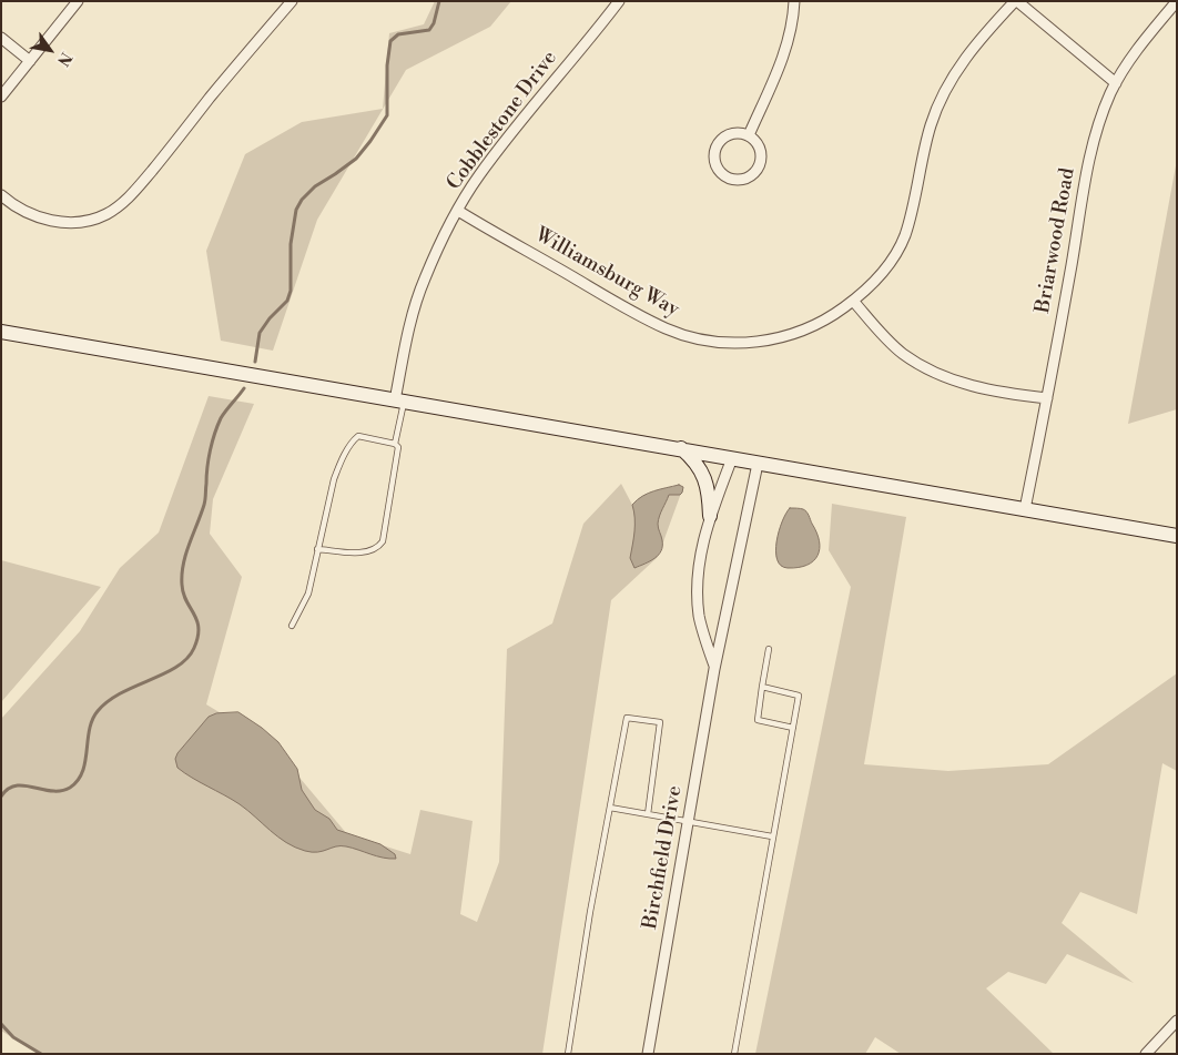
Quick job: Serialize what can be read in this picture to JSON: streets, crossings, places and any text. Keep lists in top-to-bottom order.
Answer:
{
  "streets": {
    "street": [
      "Cobblestone Drive",
      "Briarwood Road",
      "Williamsburg Way",
      "Birchfield Drive"
    ]
  },
  "crossings": [
    ["Cobblestone Drive", "Williamsburg Way"]
  ],
  "north": "bottom right"
}
